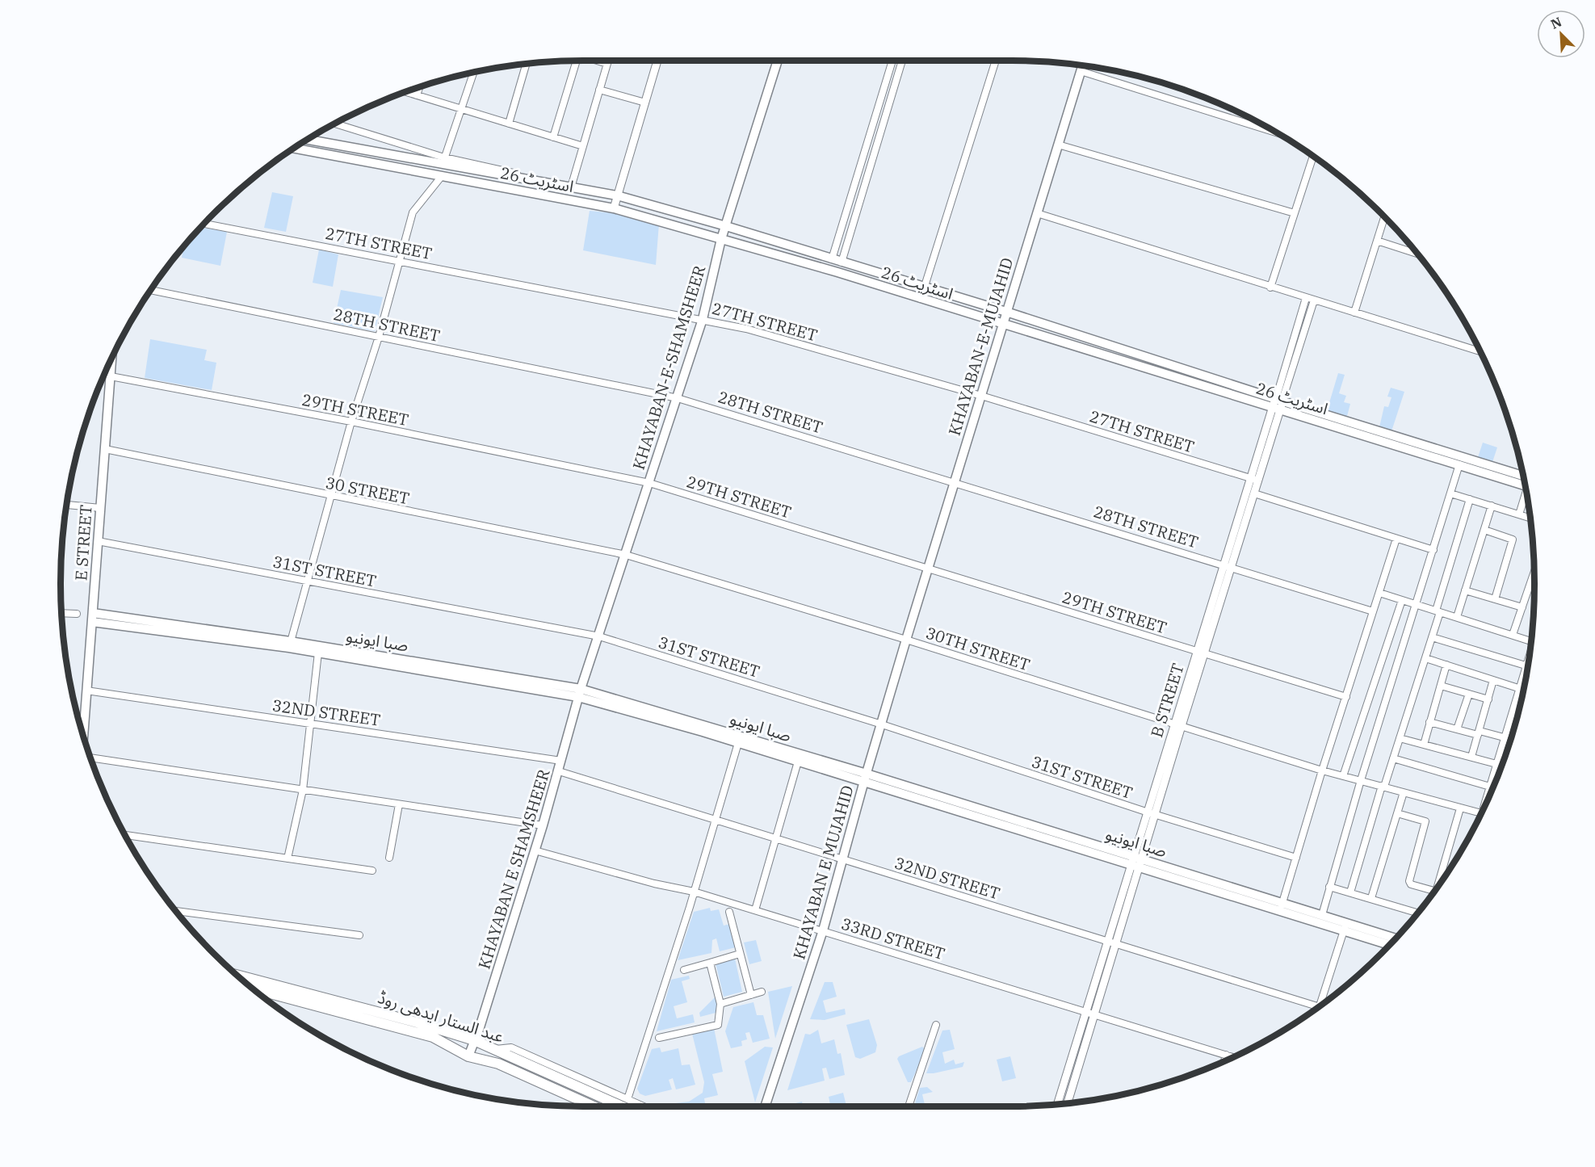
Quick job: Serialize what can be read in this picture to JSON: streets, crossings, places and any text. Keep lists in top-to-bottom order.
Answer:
{
  "streets": {
    "main road": [
      "اسٹریٹ 26",
      "KHAYABAN-E-MUJAHID",
      "KHAYABAN-E-SHAMSHEER",
      "E STREET",
      "صبا ایونیو",
      "KHAYABAN E SHAMSHEER",
      "KHAYABAN E MUJAHID",
      "عبد الستار ایدھی روڈ"
    ],
    "street": [
      "27TH STREET",
      "28TH STREET",
      "29TH STREET",
      "30 STREET",
      "31ST STREET",
      "30TH STREET",
      "B STREET",
      "32ND STREET",
      "33RD STREET"
    ]
  },
  "crossings": [
    ["اسٹریٹ 26", "KHAYABAN-E-MUJAHID"],
    ["اسٹریٹ 26", "KHAYABAN-E-SHAMSHEER"],
    ["اسٹریٹ 26", "B STREET"],
    ["27TH STREET", "KHAYABAN-E-MUJAHID"],
    ["27TH STREET", "KHAYABAN-E-SHAMSHEER"],
    ["27TH STREET", "B STREET"],
    ["28TH STREET", "KHAYABAN-E-MUJAHID"],
    ["28TH STREET", "KHAYABAN-E-SHAMSHEER"],
    ["28TH STREET", "B STREET"],
    ["KHAYABAN-E-MUJAHID", "29TH STREET"],
    ["KHAYABAN-E-MUJAHID", "30TH STREET"],
    ["KHAYABAN-E-MUJAHID", "KHAYABAN E MUJAHID"],
    ["KHAYABAN-E-SHAMSHEER", "29TH STREET"],
    ["KHAYABAN-E-SHAMSHEER", "30 STREET"],
    ["KHAYABAN-E-SHAMSHEER", "31ST STREET"],
    ["KHAYABAN-E-SHAMSHEER", "صبا ایونیو"],
    ["KHAYABAN-E-SHAMSHEER", "30TH STREET"],
    ["KHAYABAN-E-SHAMSHEER", "KHAYABAN E SHAMSHEER"],
    ["29TH STREET", "E STREET"],
    ["29TH STREET", "B STREET"],
    ["30 STREET", "E STREET"],
    ["30 STREET", "30TH STREET"],
    ["E STREET", "31ST STREET"],
    ["E STREET", "صبا ایونیو"],
    ["E STREET", "32ND STREET"],
    ["31ST STREET", "B STREET"],
    ["31ST STREET", "KHAYABAN E MUJAHID"],
    ["صبا ایونیو", "B STREET"],
    ["صبا ایونیو", "KHAYABAN E SHAMSHEER"],
    ["صبا ایونیو", "KHAYABAN E MUJAHID"],
    ["30TH STREET", "B STREET"],
    ["30TH STREET", "KHAYABAN E MUJAHID"],
    ["B STREET", "32ND STREET"],
    ["B STREET", "33RD STREET"],
    ["32ND STREET", "KHAYABAN E SHAMSHEER"],
    ["32ND STREET", "KHAYABAN E MUJAHID"],
    ["KHAYABAN E SHAMSHEER", "33RD STREET"],
    ["KHAYABAN E SHAMSHEER", "عبد الستار ایدھی روڈ"],
    ["KHAYABAN E MUJAHID", "33RD STREET"]
  ],
  "north": "top left"
}
